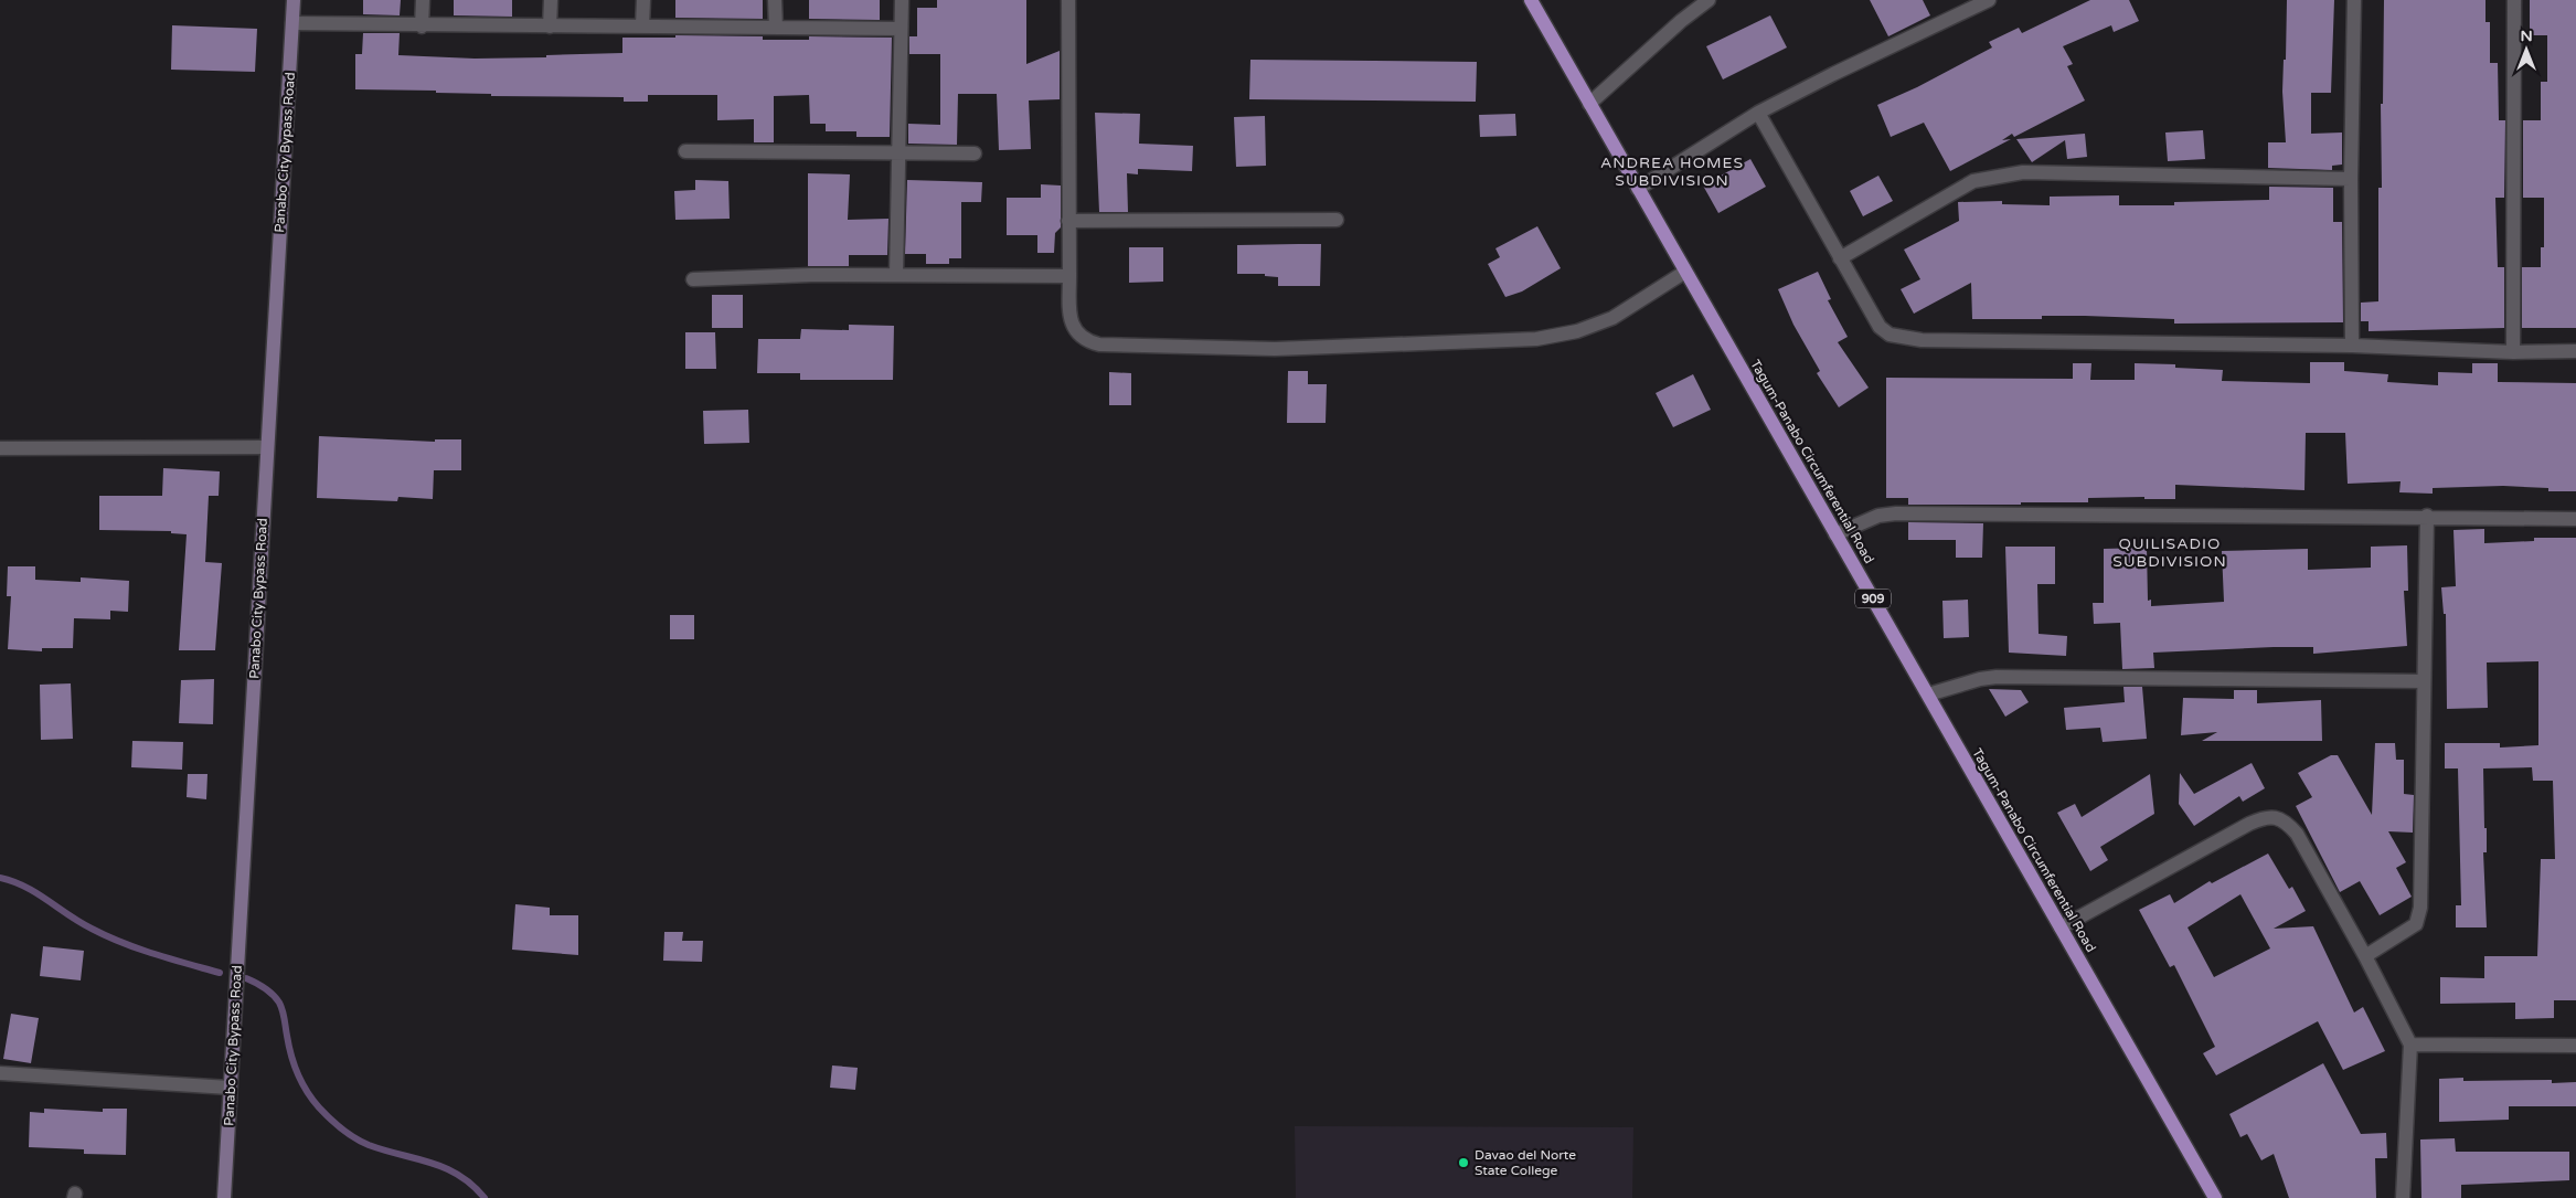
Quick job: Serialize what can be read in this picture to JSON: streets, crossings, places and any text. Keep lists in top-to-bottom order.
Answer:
{
  "streets": {
    "main road": ["Panabo City Bypass Road", "Tagum-Panabo Circumferential Road", "909"]
  },
  "districts": ["ANDREA HOMES SUBDIVISION", "QUILISADIO SUBDIVISION"],
  "places": ["Davao del Norte State College"],
  "north": "top"
}
